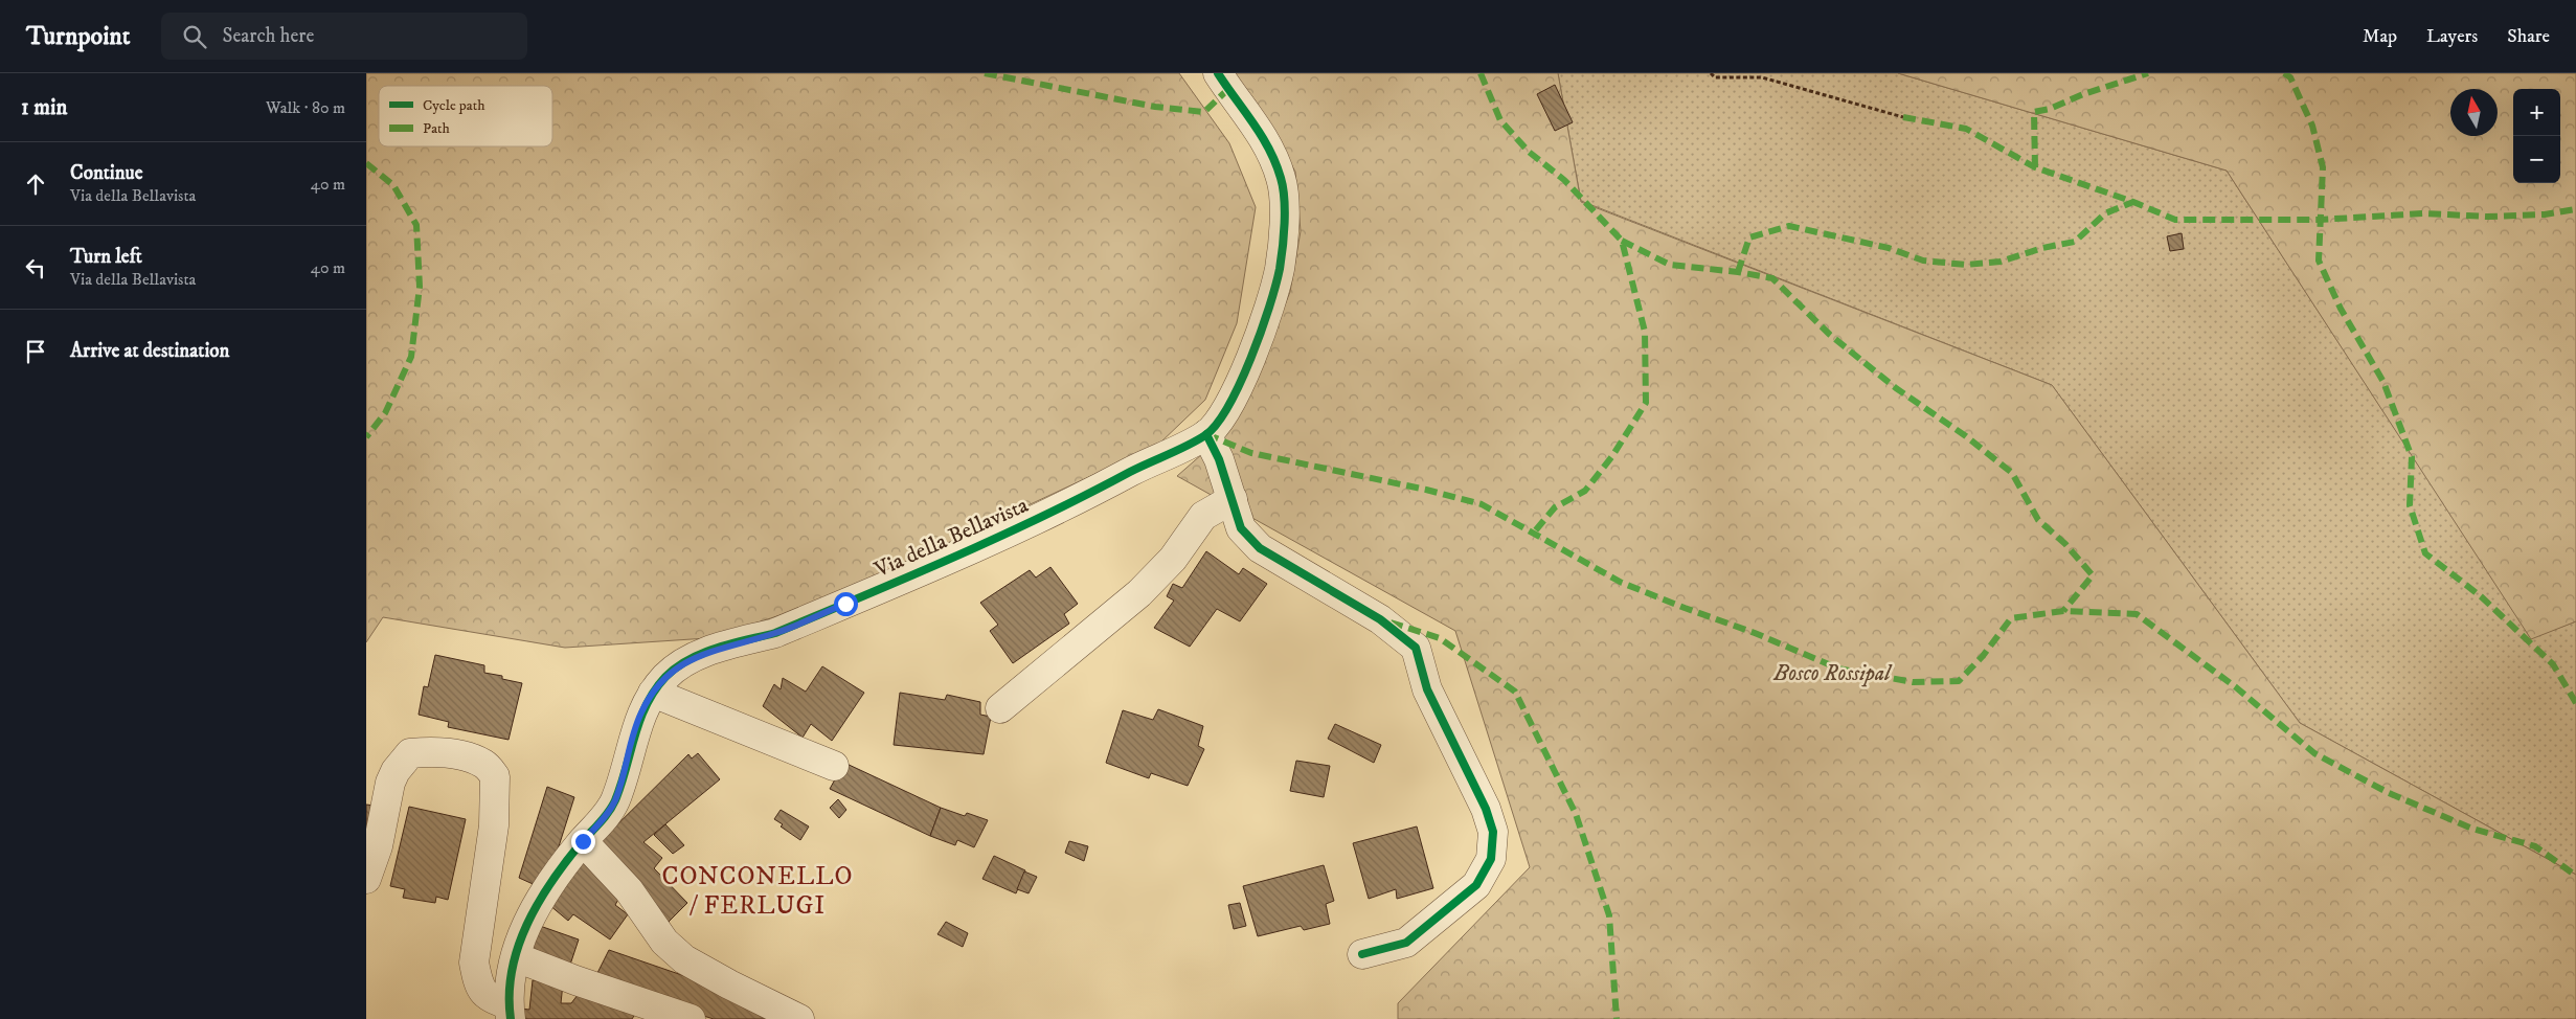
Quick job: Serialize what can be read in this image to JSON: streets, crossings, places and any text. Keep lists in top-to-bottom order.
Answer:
{
  "streets": {
    "street": ["Via della Bellavista"]
  },
  "districts": ["CONCONELLO / FERLUGI"],
  "parks": ["Bosco Rossipal"],
  "legend": ["Cycle path", "Path"],
  "north": "top",
  "page": {
    "header": "Turnpoint",
    "search": "Search here",
    "nav": ["Map", "Layers", "Share"],
    "heading": ["1 min", "Walk · 80 m"],
    "map_buttons": ["+", "−"],
    "list": [
      ["Continue", "Via della Bellavista", "40 m"],
      ["Turn left", "Via della Bellavista", "40 m"],
      "Arrive at destination"
    ]
  }
}
